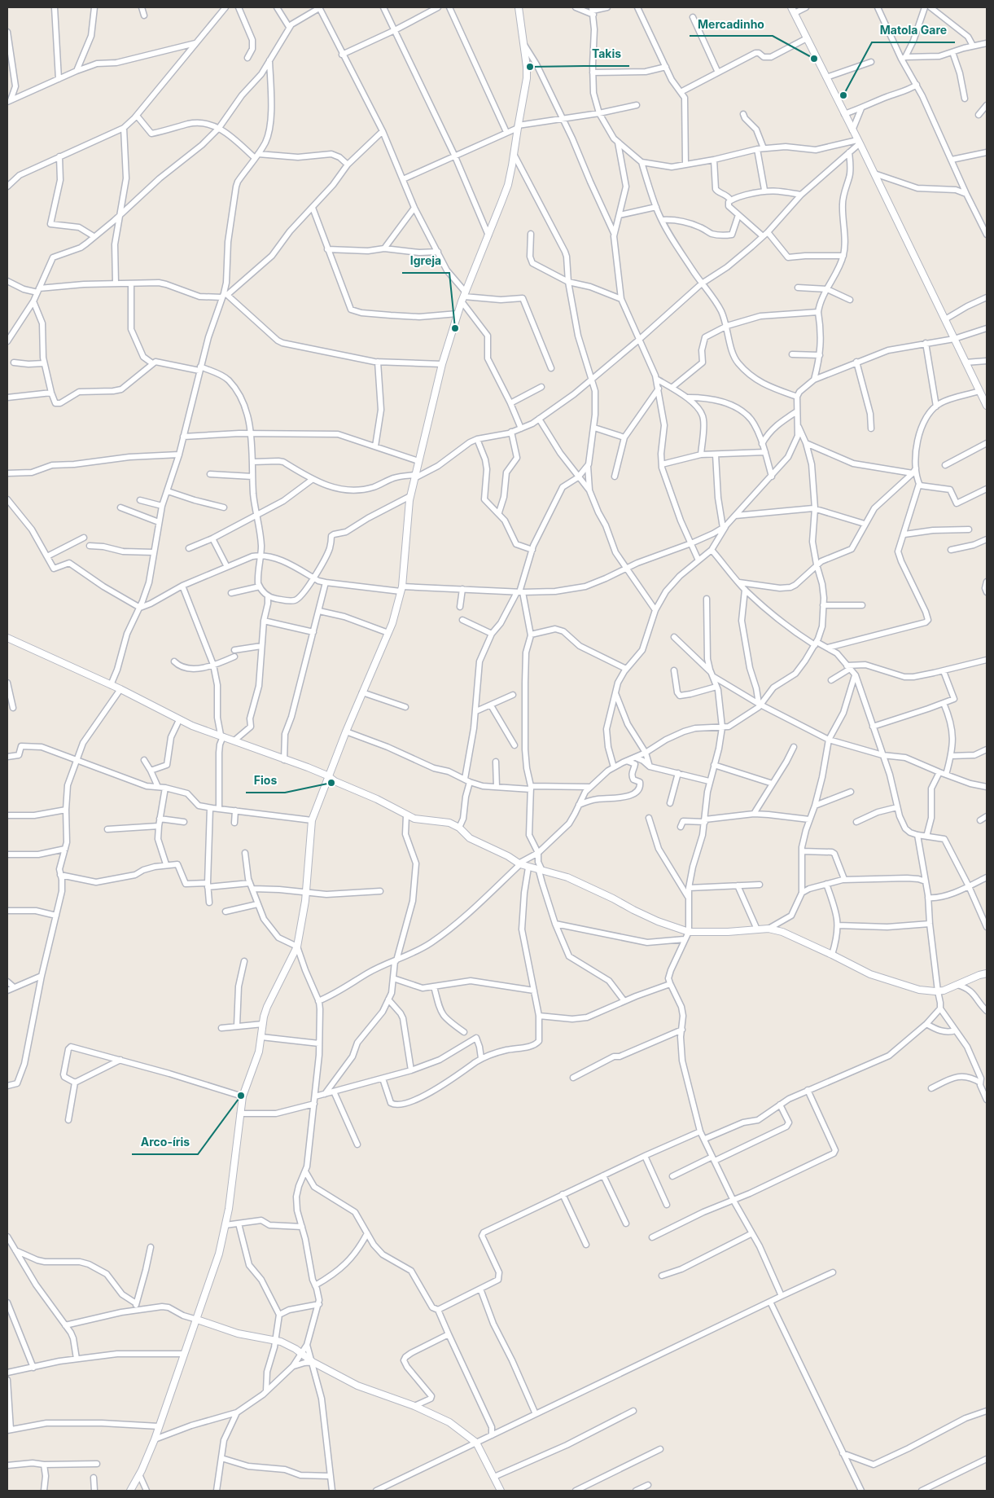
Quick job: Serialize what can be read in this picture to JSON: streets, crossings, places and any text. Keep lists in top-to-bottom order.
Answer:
{
  "places": [
    "Mercadinho",
    "Takis",
    "Matola Gare",
    "Igreja",
    "Fios",
    "Arco-íris"
  ]
}
